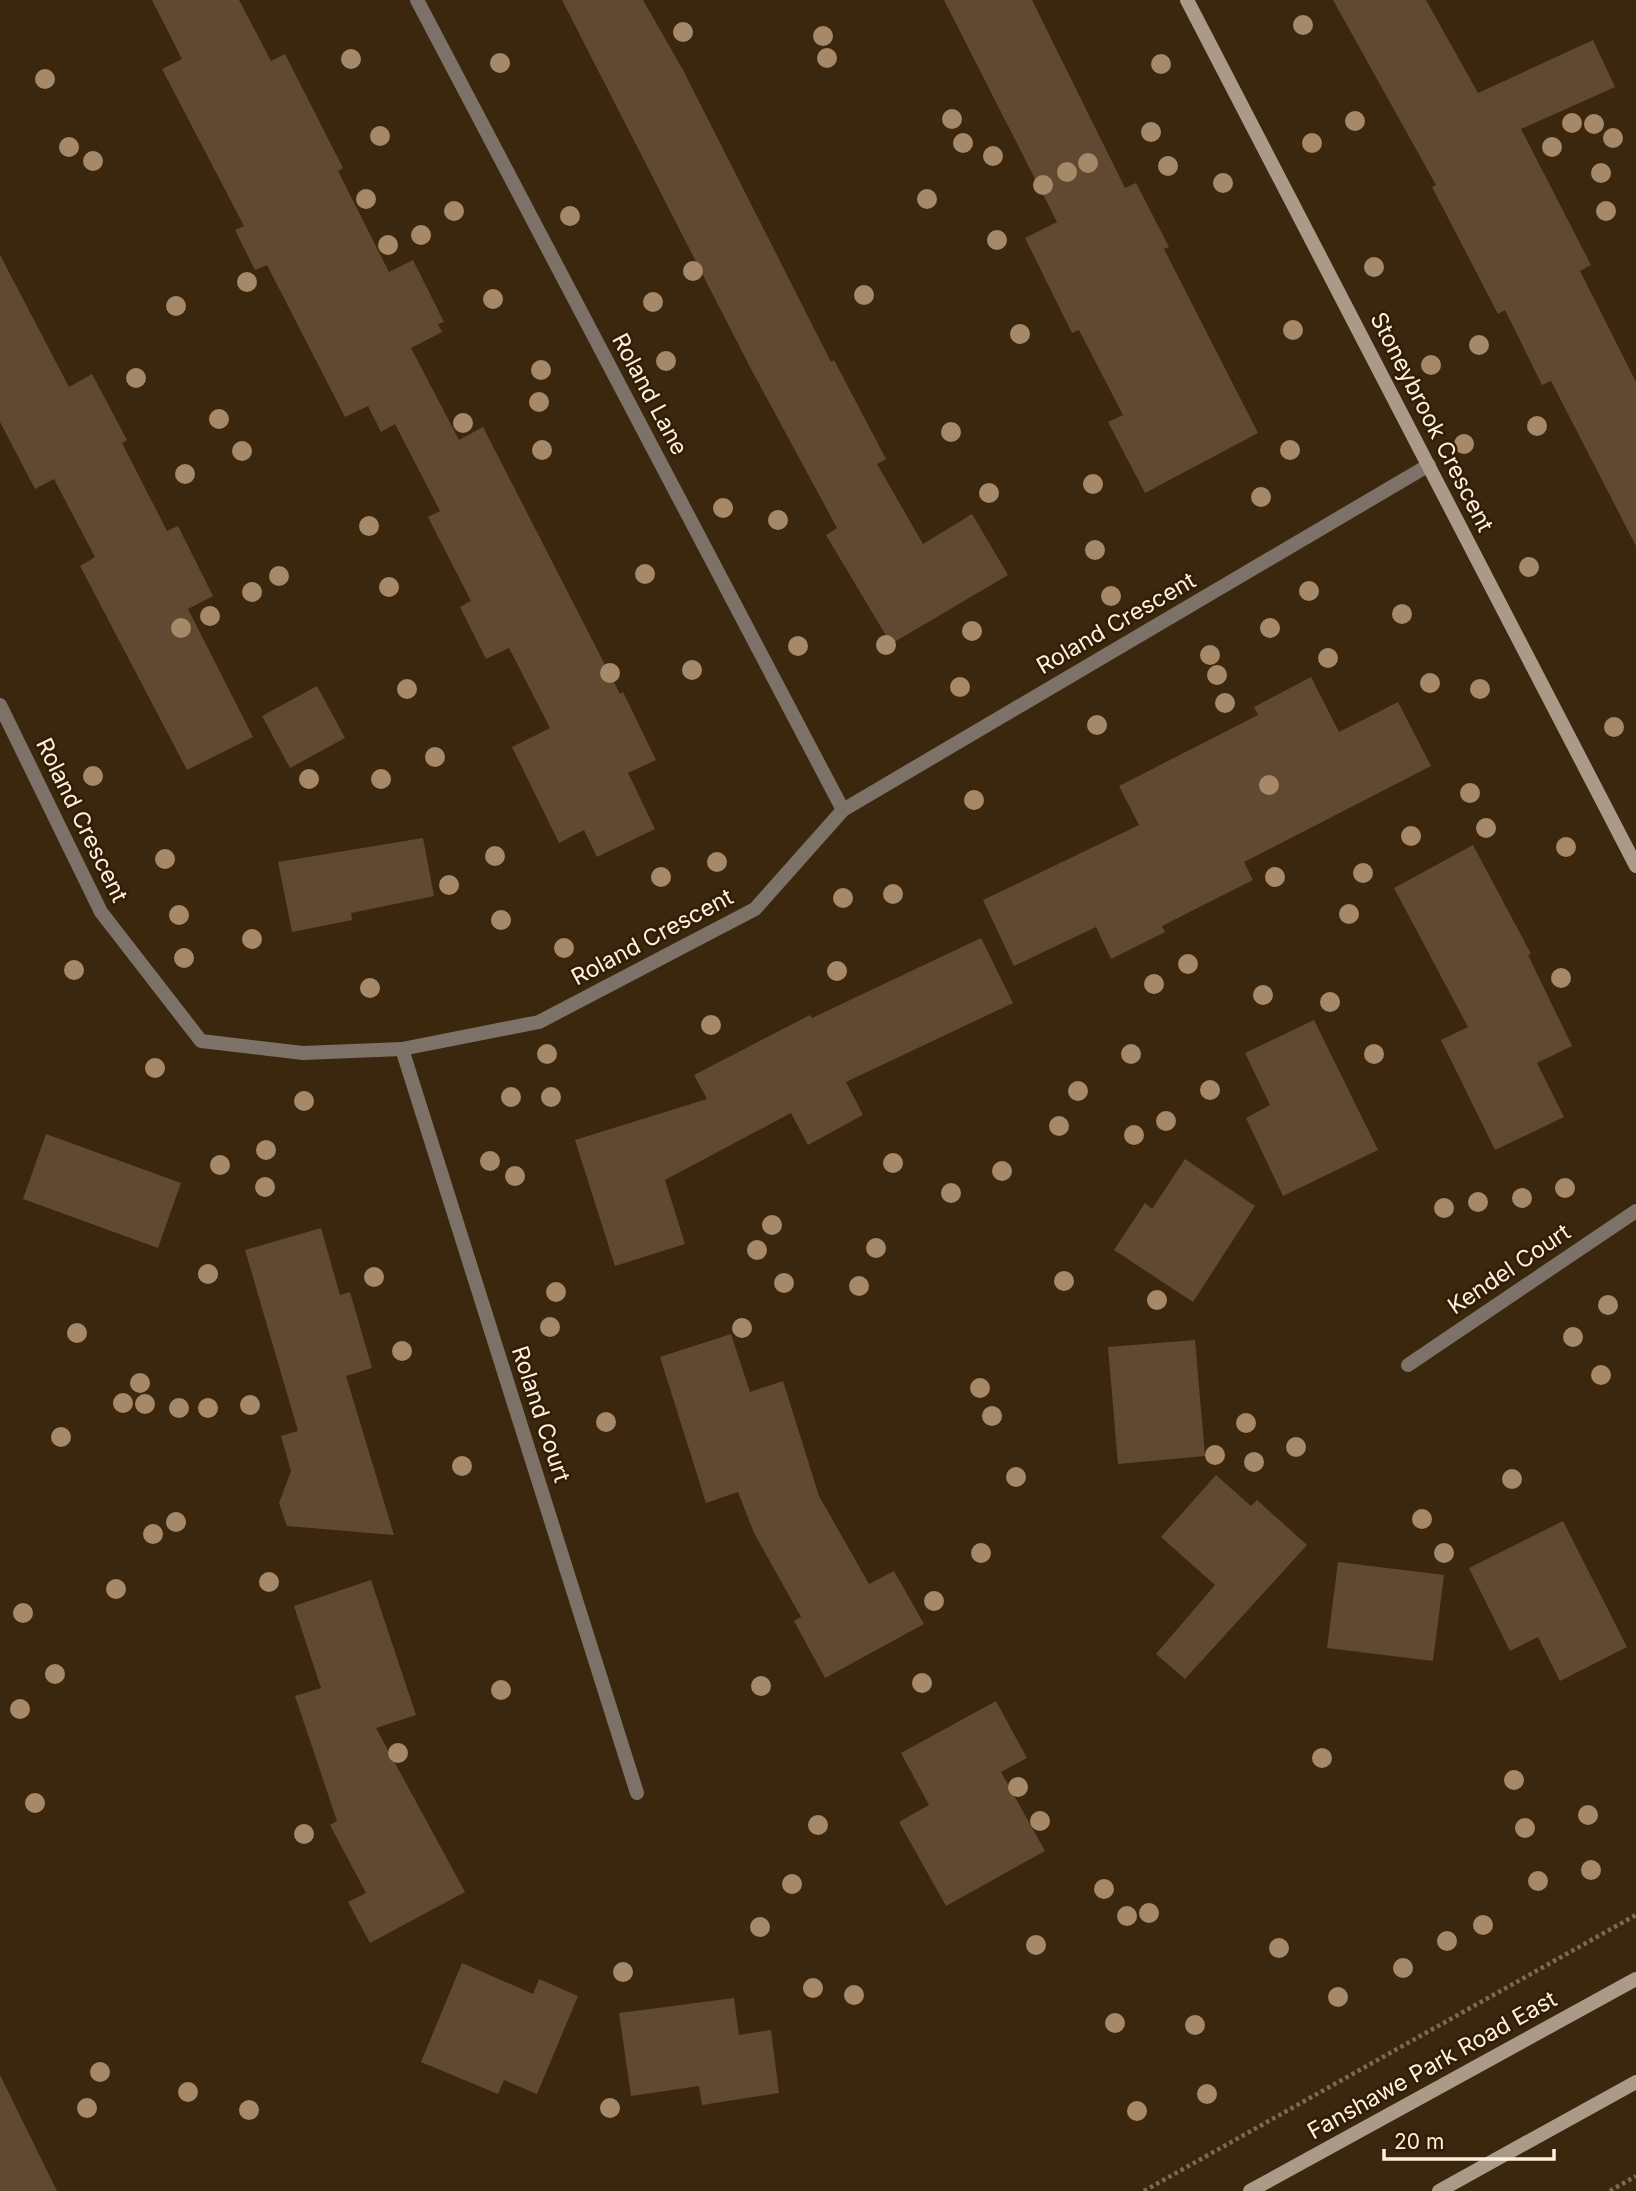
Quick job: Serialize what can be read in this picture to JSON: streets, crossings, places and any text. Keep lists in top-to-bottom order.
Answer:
{
  "streets": {
    "street": [
      "Roland Lane",
      "Stoneybrook Crescent",
      "Roland Crescent",
      "Kendel Court",
      "Roland Court",
      "Fanshawe Park Road East"
    ]
  },
  "crossings": [
    ["Roland Lane", "Roland Crescent"],
    ["Stoneybrook Crescent", "Roland Crescent"],
    ["Roland Crescent", "Roland Court"]
  ],
  "scale_bar": "20 m"
}
